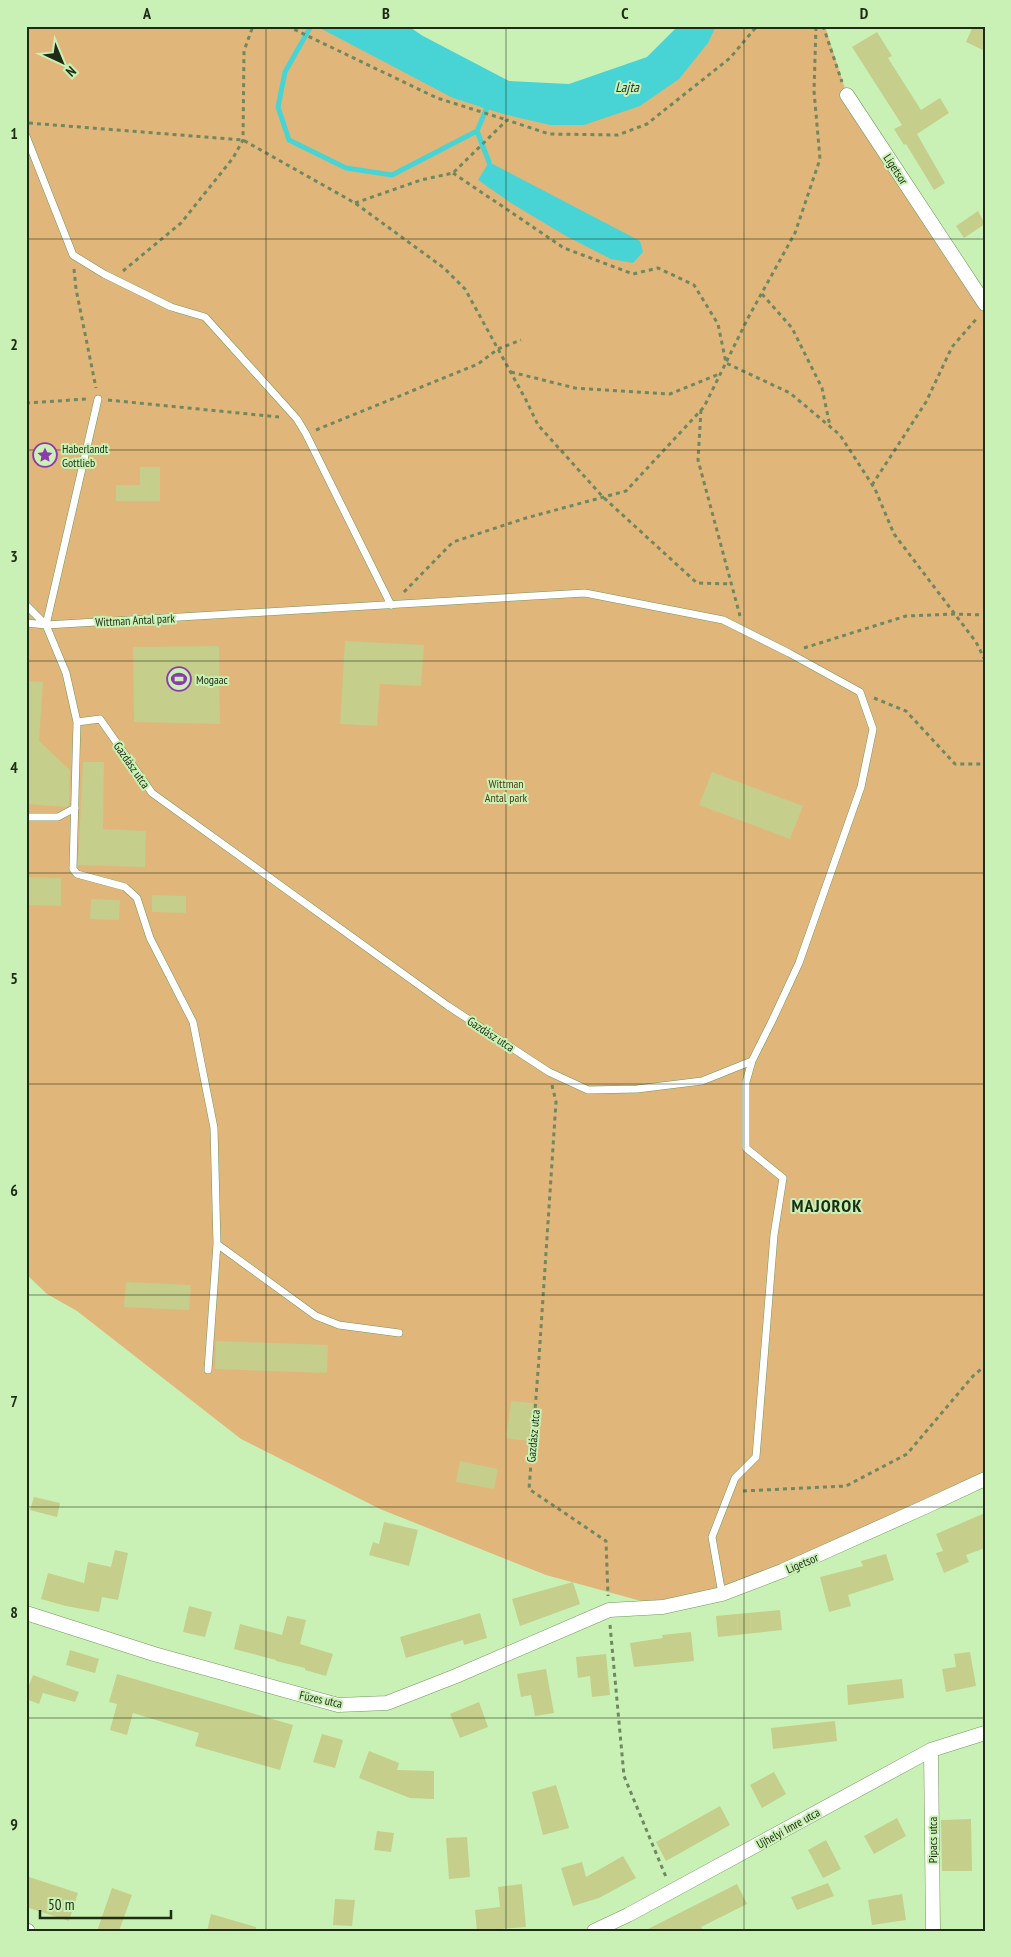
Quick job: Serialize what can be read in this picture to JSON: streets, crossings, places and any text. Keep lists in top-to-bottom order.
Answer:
{
  "streets": {
    "street": [
      "Ligetsor",
      "Füzes utca",
      "Ujhelyi Imre utca",
      "Pipacs utca"
    ],
    "lane": ["Wittman Antal park", "Gazdász utca"]
  },
  "crossings": [
    ["Ligetsor", "Gazdász utca"],
    ["Ligetsor", "Füzes utca"],
    ["Gazdász utca", "Füzes utca"],
    ["Ujhelyi Imre utca", "Pipacs utca"]
  ],
  "districts": ["MAJOROK"],
  "water": ["Lajta"],
  "parks": ["Wittman Antal park"],
  "places": {
    "place": ["Haberlandt Gottlieb"],
    "sports": ["Mogaac"]
  },
  "scale_bar": "50 m",
  "north": "bottom right",
  "grid": {
    "columns": [
      "A",
      "B",
      "C",
      "D"
    ],
    "rows": [
      "1",
      "2",
      "3",
      "4",
      "5",
      "6",
      "7",
      "8",
      "9"
    ]
  }
}
